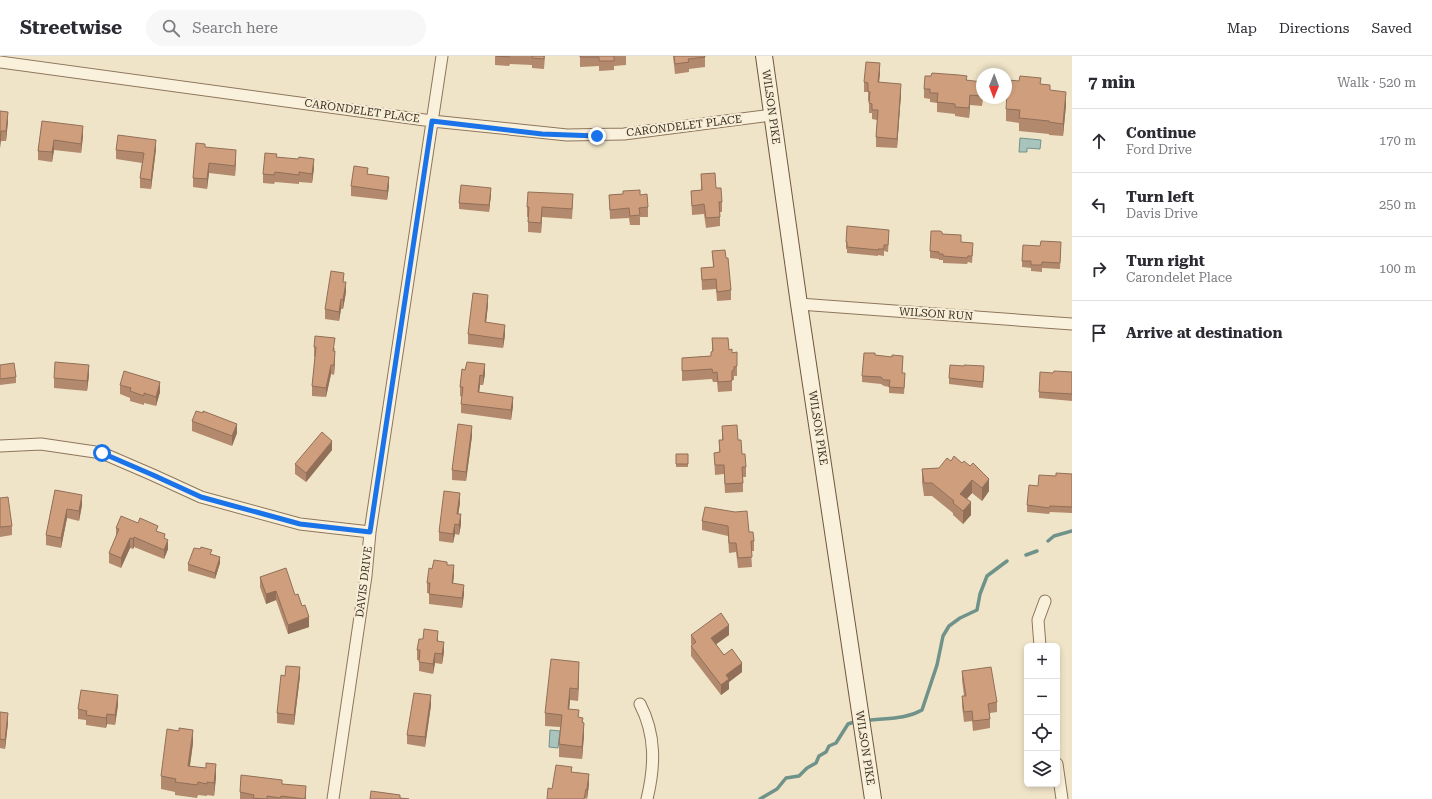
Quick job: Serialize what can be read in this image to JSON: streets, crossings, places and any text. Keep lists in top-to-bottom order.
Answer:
{
  "streets": {
    "main road": ["WILSON PIKE"],
    "street": ["CARONDELET PLACE", "WILSON RUN", "DAVIS DRIVE"]
  },
  "crossings": [
    ["WILSON PIKE", "CARONDELET PLACE"],
    ["WILSON PIKE", "WILSON RUN"],
    ["CARONDELET PLACE", "DAVIS DRIVE"]
  ],
  "north": "bottom",
  "page": {
    "header": "Streetwise",
    "search": "Search here",
    "nav": ["Map", "Directions", "Saved"],
    "heading": ["7 min", "Walk · 520 m"],
    "list": [
      ["Continue", "Ford Drive", "170 m"],
      ["Turn left", "Davis Drive", "250 m"],
      ["Turn right", "Carondelet Place", "100 m"],
      "Arrive at destination"
    ],
    "map_buttons": ["+", "−"]
  }
}
